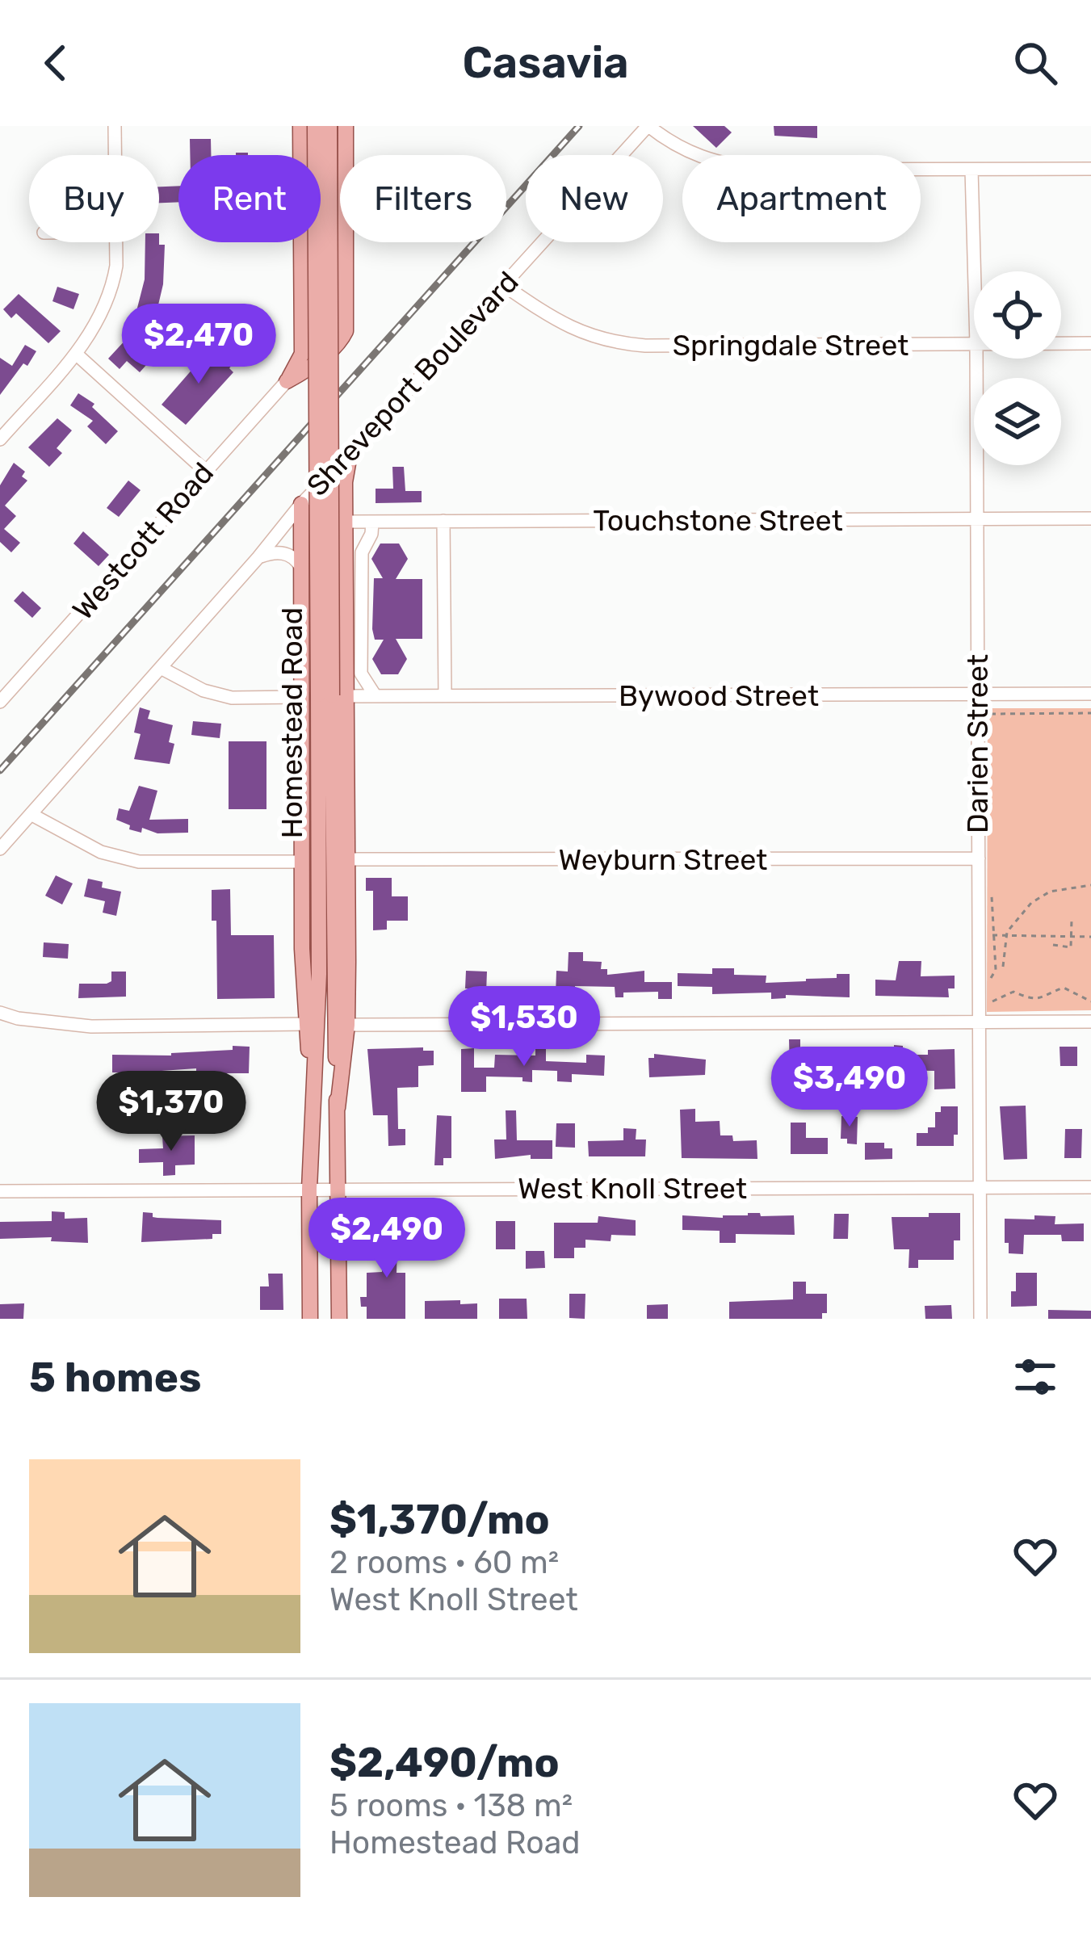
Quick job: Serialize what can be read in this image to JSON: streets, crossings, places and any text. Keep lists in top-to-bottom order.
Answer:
{
  "streets": {
    "main road": ["Homestead Road"],
    "street": [
      "Springdale Street",
      "Shreveport Boulevard",
      "Touchstone Street",
      "Westcott Road",
      "Bywood Street",
      "Darien Street",
      "Weyburn Street",
      "West Knoll Street"
    ]
  },
  "crossings": [
    ["Springdale Street", "Shreveport Boulevard"],
    ["Touchstone Street", "Darien Street"],
    ["Bywood Street", "Homestead Road"],
    ["Bywood Street", "Darien Street"],
    ["Homestead Road", "West Knoll Street"],
    ["Darien Street", "Weyburn Street"],
    ["Darien Street", "West Knoll Street"]
  ],
  "page": {
    "header": "Casavia",
    "chip": [
      "Buy",
      "Rent",
      "Filters",
      "New",
      "Apartment"
    ],
    "price": [
      "$2,470",
      "$1,530",
      "$3,490",
      "$1,370",
      "$2,490"
    ],
    "heading": "5 homes",
    "list": [
      {
        "name": "$1,370/mo",
        "note": "2 rooms · 60 m² · West Knoll Street"
      },
      {
        "name": "$2,490/mo",
        "note": "5 rooms · 138 m² · Homestead Road"
      }
    ]
  }
}
